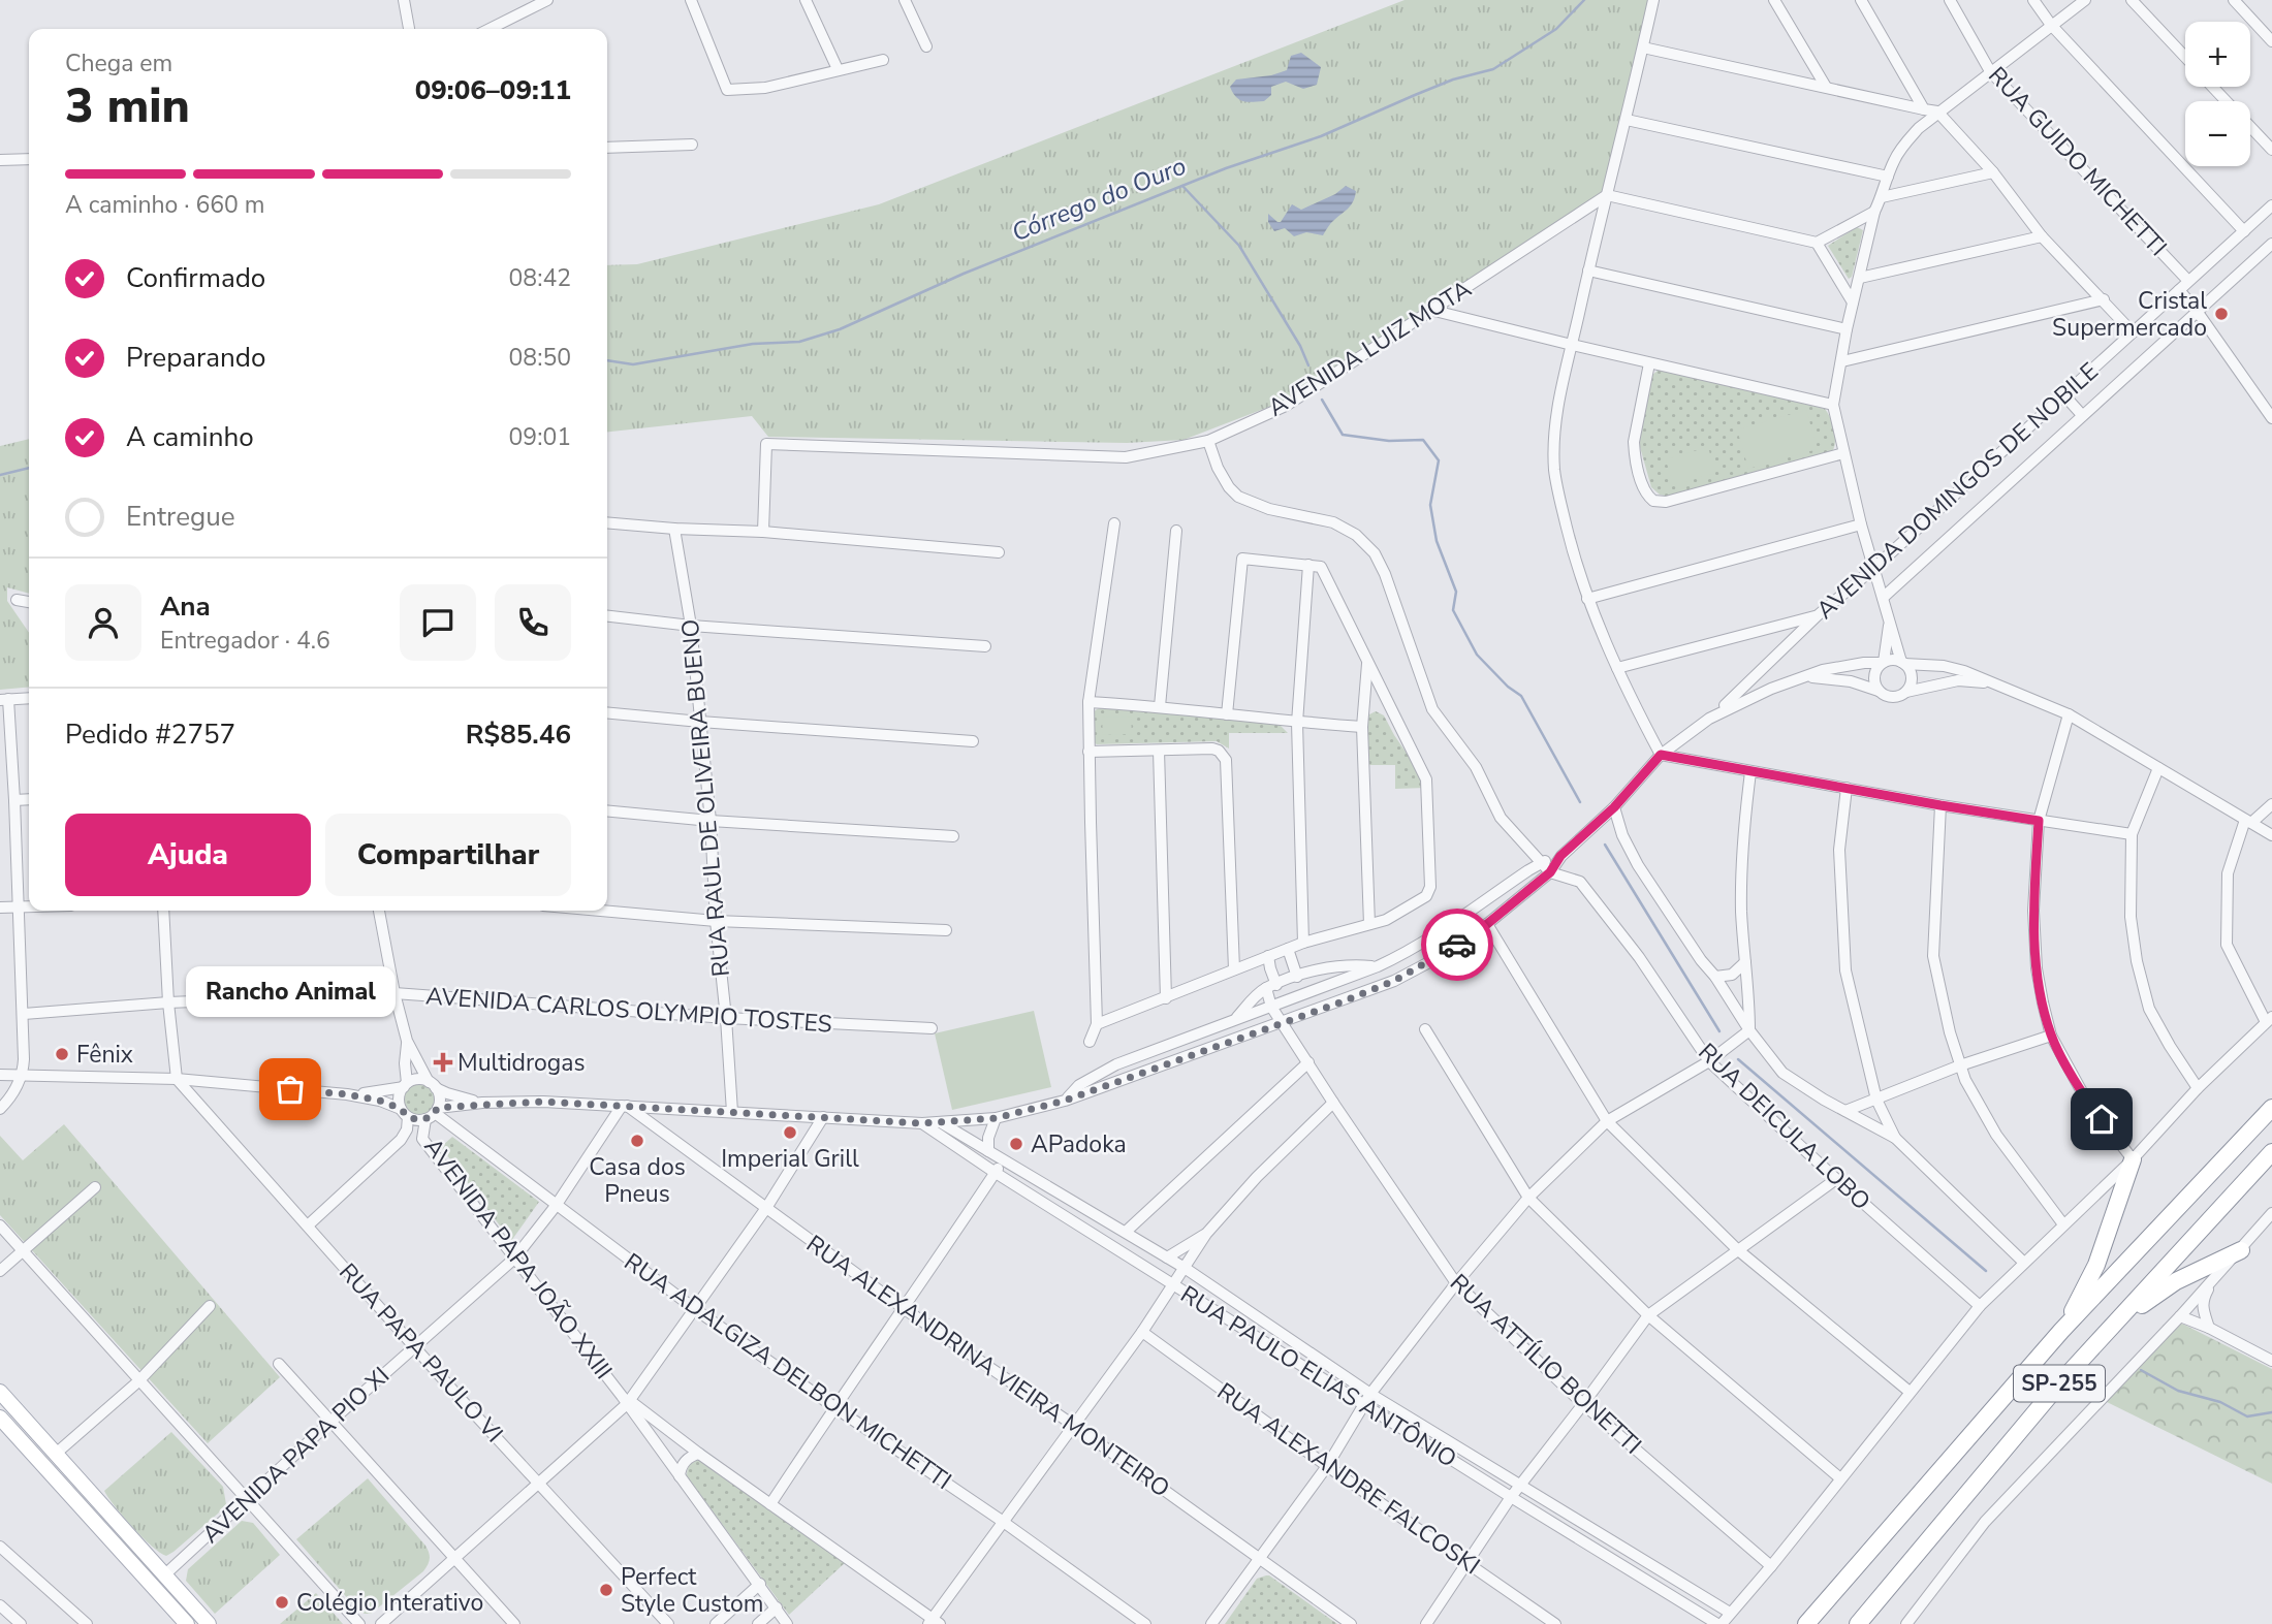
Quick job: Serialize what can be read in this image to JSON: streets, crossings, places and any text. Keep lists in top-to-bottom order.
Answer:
{
  "streets": {
    "highway": ["SP-255"],
    "street": [
      "RUA GUIDO MICHETTI",
      "AVENIDA LUIZ MOTA",
      "AVENIDA DOMINGOS DE NOBILE",
      "RUA RAUL DE OLIVEIRA BUENO",
      "AVENIDA CARLOS OLYMPIO TOSTES",
      "RUA DEICULA LOBO",
      "AVENIDA PAPA JOÃO XXIII",
      "RUA PAPA PAULO VI",
      "RUA ATTÍLIO BONETTI",
      "RUA ALEXANDRINA VIEIRA MONTEIRO",
      "RUA ADALGIZA DELBON MICHETTI",
      "RUA PAULO ELIAS ANTÔNIO",
      "AVENIDA PAPA PIO XI",
      "RUA ALEXANDRE FALCOSKI"
    ]
  },
  "crossings": [
    ["RUA GUIDO MICHETTI", "AVENIDA DOMINGOS DE NOBILE"],
    ["RUA RAUL DE OLIVEIRA BUENO", "AVENIDA CARLOS OLYMPIO TOSTES"],
    ["AVENIDA PAPA JOÃO XXIII", "RUA ADALGIZA DELBON MICHETTI"],
    ["AVENIDA PAPA JOÃO XXIII", "AVENIDA PAPA PIO XI"],
    ["RUA PAPA PAULO VI", "AVENIDA PAPA PIO XI"],
    ["RUA ALEXANDRINA VIEIRA MONTEIRO", "AVENIDA PAPA PIO XI"],
    ["RUA ADALGIZA DELBON MICHETTI", "AVENIDA PAPA PIO XI"]
  ],
  "water": ["Córrego do Ouro"],
  "places": {
    "other": [
      "Cristal Supermercado",
      "Fênix",
      "Rancho Animal",
      "Imperial Grill",
      "Casa dos Pneus",
      "APadoka",
      "Perfect Style Custom",
      "Colégio Interativo"
    ],
    "health": ["Multidrogas"]
  },
  "page": {
    "map_buttons": ["+", "−"],
    "heading": ["3 min", "Chega em", "09:06–09:11"],
    "panel": [
      "Ana",
      "Entregador · 4.6",
      "Pedido #2757",
      "R$85.46"
    ],
    "bar": "A caminho · 660 m",
    "list": [
      ["Confirmado", "08:42"],
      ["Preparando", "08:50"],
      ["A caminho", "09:01"],
      "Entregue"
    ],
    "buttons": ["Ajuda", "Compartilhar"],
    "bubble": "Rancho Animal"
  }
}
